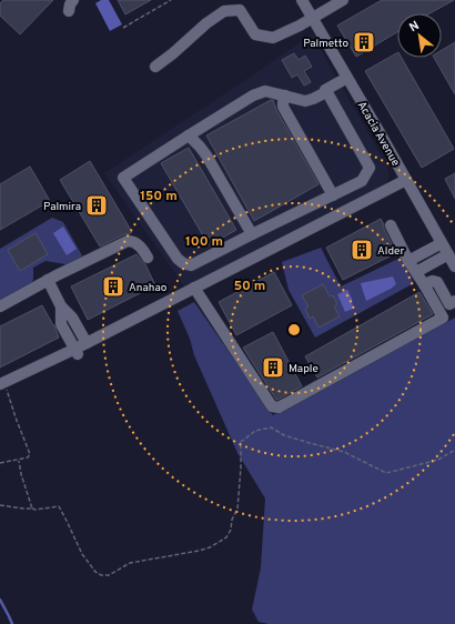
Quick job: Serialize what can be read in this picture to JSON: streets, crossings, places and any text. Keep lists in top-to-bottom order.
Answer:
{
  "streets": {
    "street": ["Acacia Avenue"]
  },
  "places": {
    "building": [
      "Palmetto",
      "Palmira",
      "Alder",
      "Anahao",
      "Maple"
    ]
  },
  "north": "top left",
  "rings": ["150 m", "100 m", "50 m"]
}
